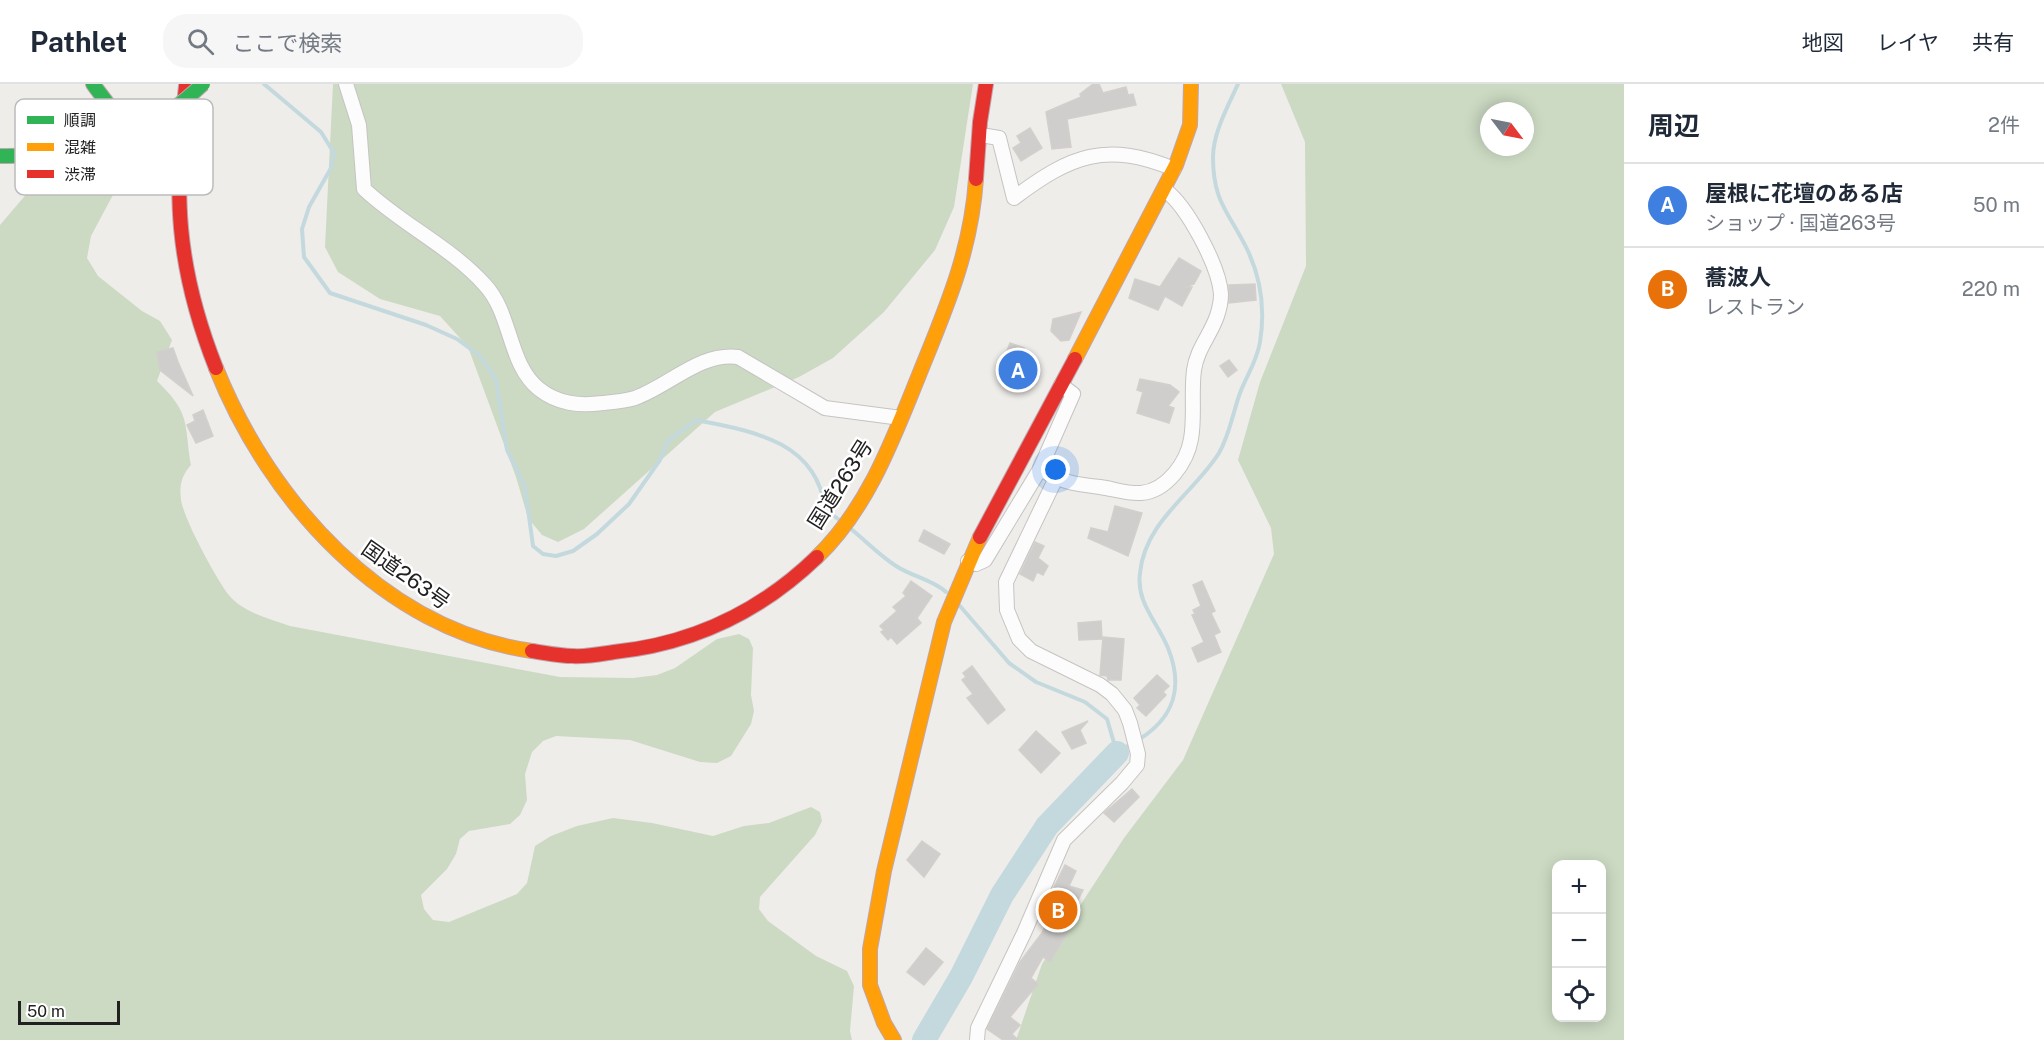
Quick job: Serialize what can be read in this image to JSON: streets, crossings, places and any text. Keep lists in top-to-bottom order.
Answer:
{
  "streets": {
    "highway": ["国道263号"]
  },
  "legend": ["順調", "混雑", "渋滞"],
  "scale_bar": "50 m",
  "north": "bottom right",
  "page": {
    "header": "Pathlet",
    "search": "ここで検索",
    "nav": ["地図", "レイヤ", "共有"],
    "heading": ["周辺", "2件"],
    "list": [
      {
        "mark": "A",
        "name": "屋根に花壇のある店",
        "note": "ショップ · 国道263号",
        "value": "50 m"
      },
      {
        "mark": "B",
        "name": "蕎波人",
        "note": "レストラン",
        "value": "220 m"
      }
    ],
    "pins": ["A", "B"],
    "map_buttons": ["+", "−"],
    "scale": "50 m"
  }
}
